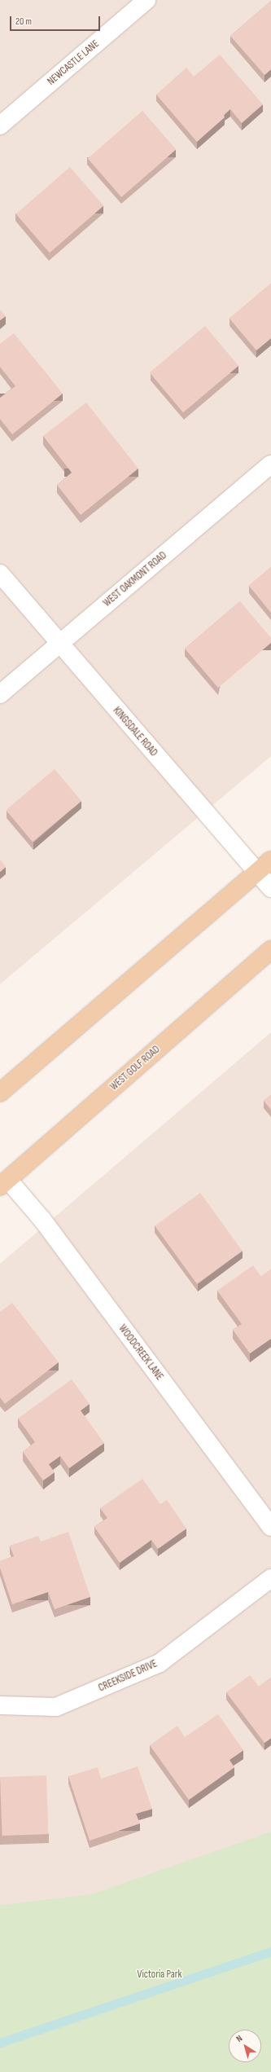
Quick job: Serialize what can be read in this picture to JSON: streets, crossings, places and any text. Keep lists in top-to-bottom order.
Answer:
{
  "streets": {
    "main road": ["WEST GOLF ROAD"],
    "street": [
      "NEWCASTLE LANE",
      "WEST OAKMONT ROAD",
      "KINGSDALE ROAD",
      "WOODCREEK LANE",
      "CREEKSIDE DRIVE"
    ]
  },
  "crossings": [
    ["WEST OAKMONT ROAD", "KINGSDALE ROAD"],
    ["WEST GOLF ROAD", "WOODCREEK LANE"]
  ],
  "parks": ["Victoria Park"],
  "scale_bar": "20 m",
  "north": "top left"
}
